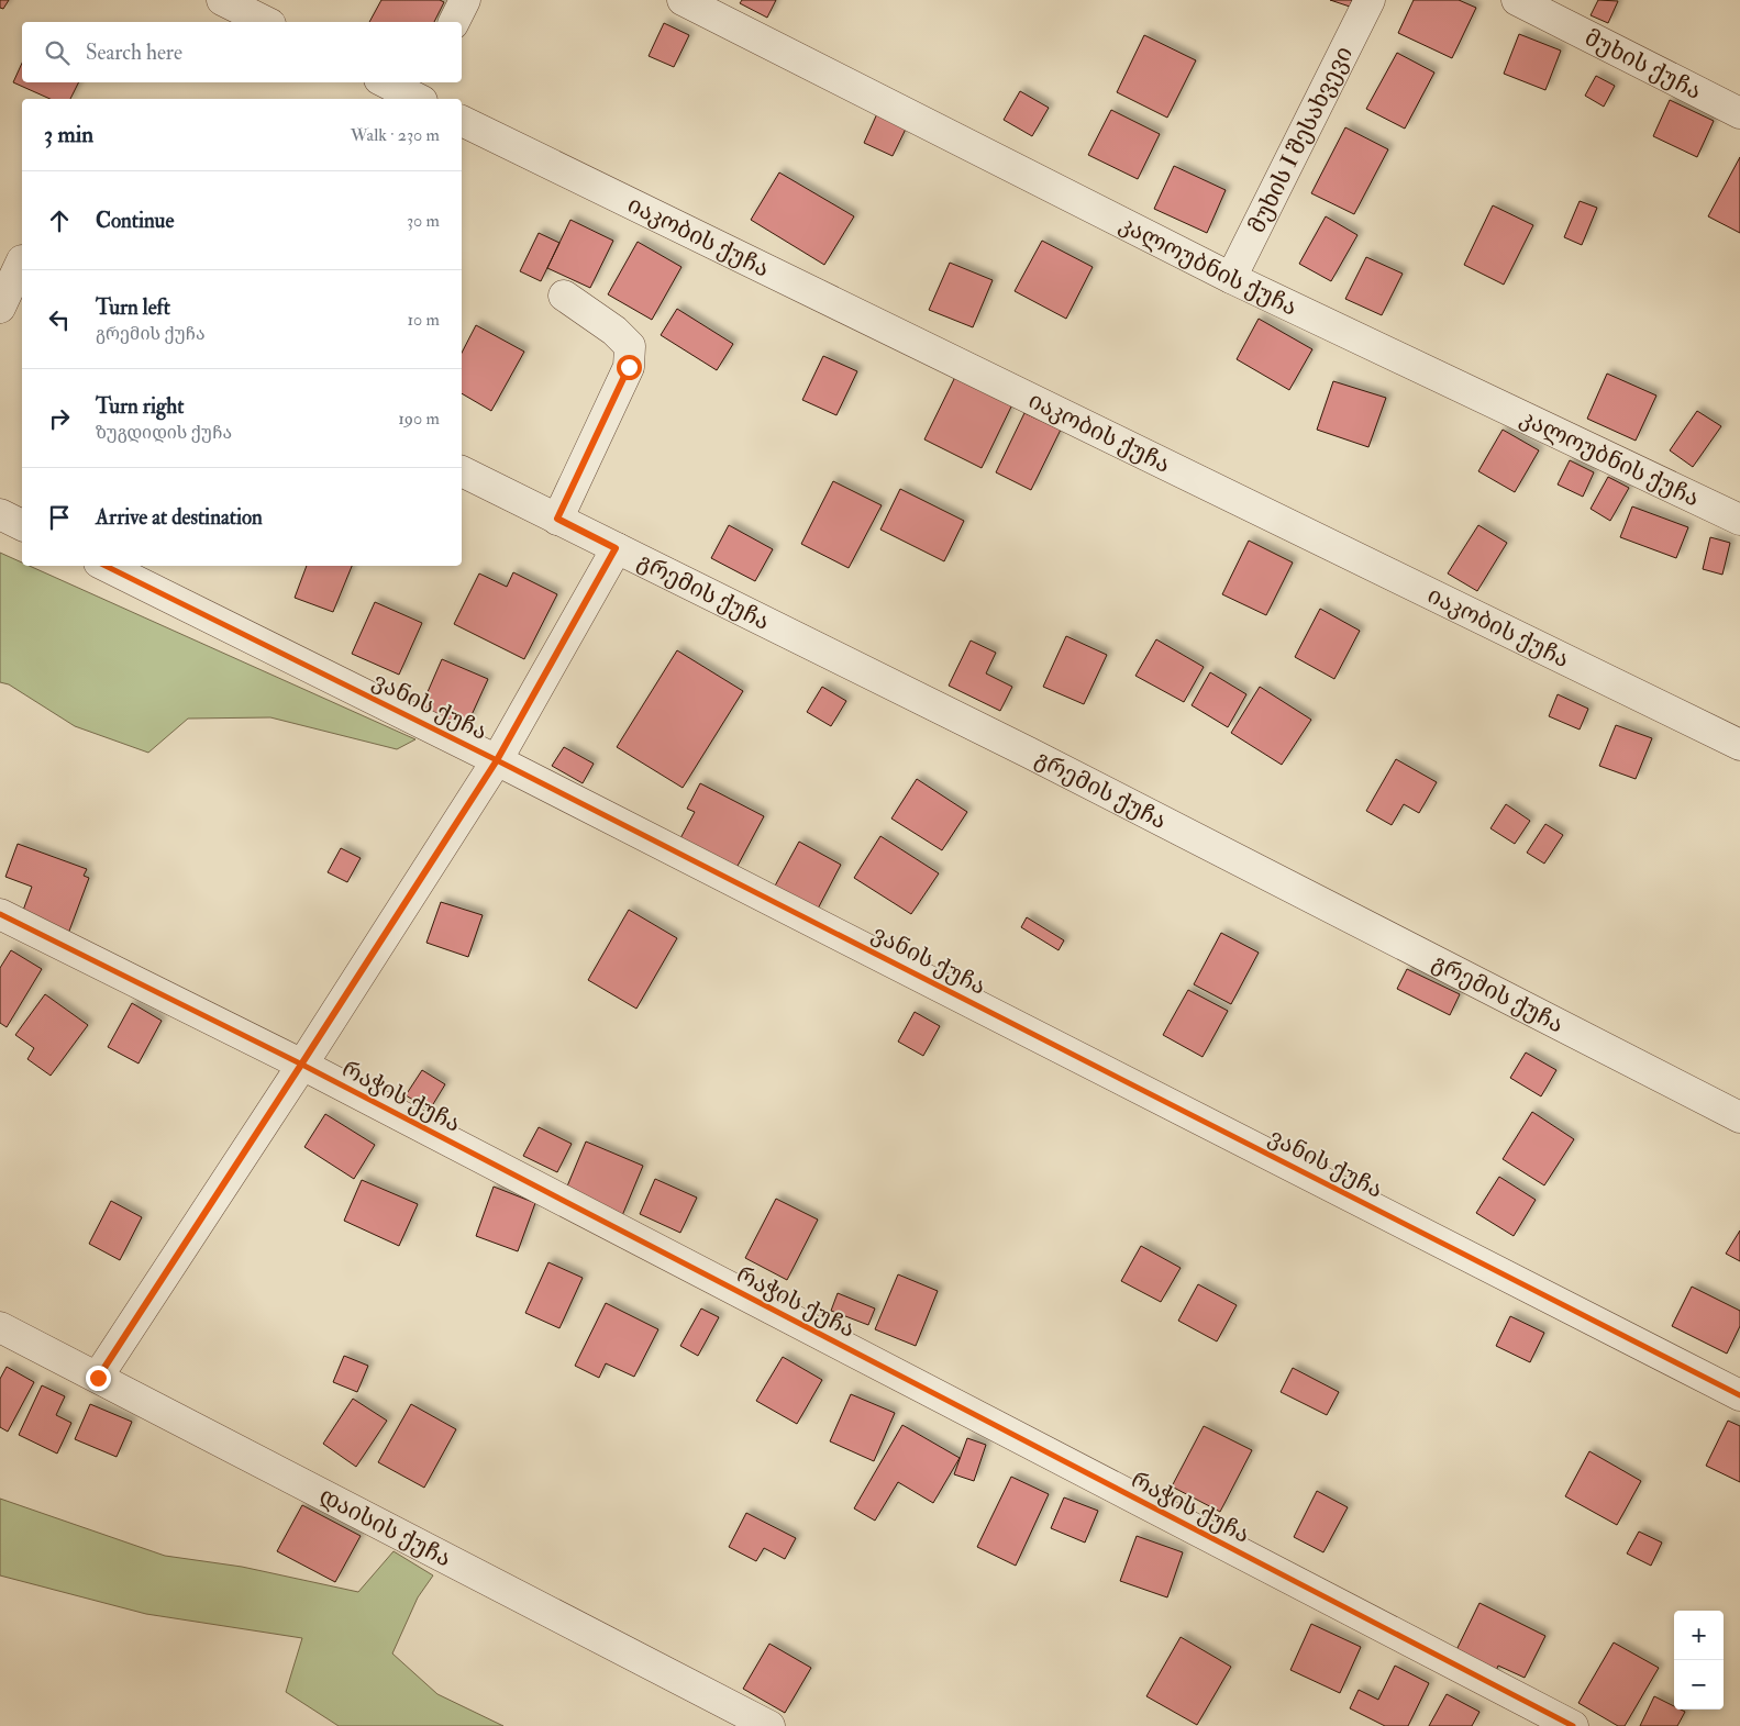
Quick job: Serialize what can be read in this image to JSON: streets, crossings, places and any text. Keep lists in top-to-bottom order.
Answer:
{
  "streets": {
    "street": [
      "მუხის ქუჩა",
      "მუხის I შესახვევი",
      "იაკობის ქუჩა",
      "კალოუბნის ქუჩა",
      "გრემის ქუჩა",
      "ვანის ქუჩა",
      "რაჭის ქუჩა",
      "დაისის ქუჩა"
    ]
  },
  "crossings": [
    ["მუხის I შესახვევი", "კალოუბნის ქუჩა"]
  ],
  "page": {
    "search": "Search here",
    "heading": ["3 min", "Walk · 230 m"],
    "list": [
      ["Continue", "30 m"],
      ["Turn left", "გრემის ქუჩა", "10 m"],
      ["Turn right", "ზუგდიდის ქუჩა", "190 m"],
      "Arrive at destination"
    ],
    "map_buttons": ["+", "−"]
  }
}
